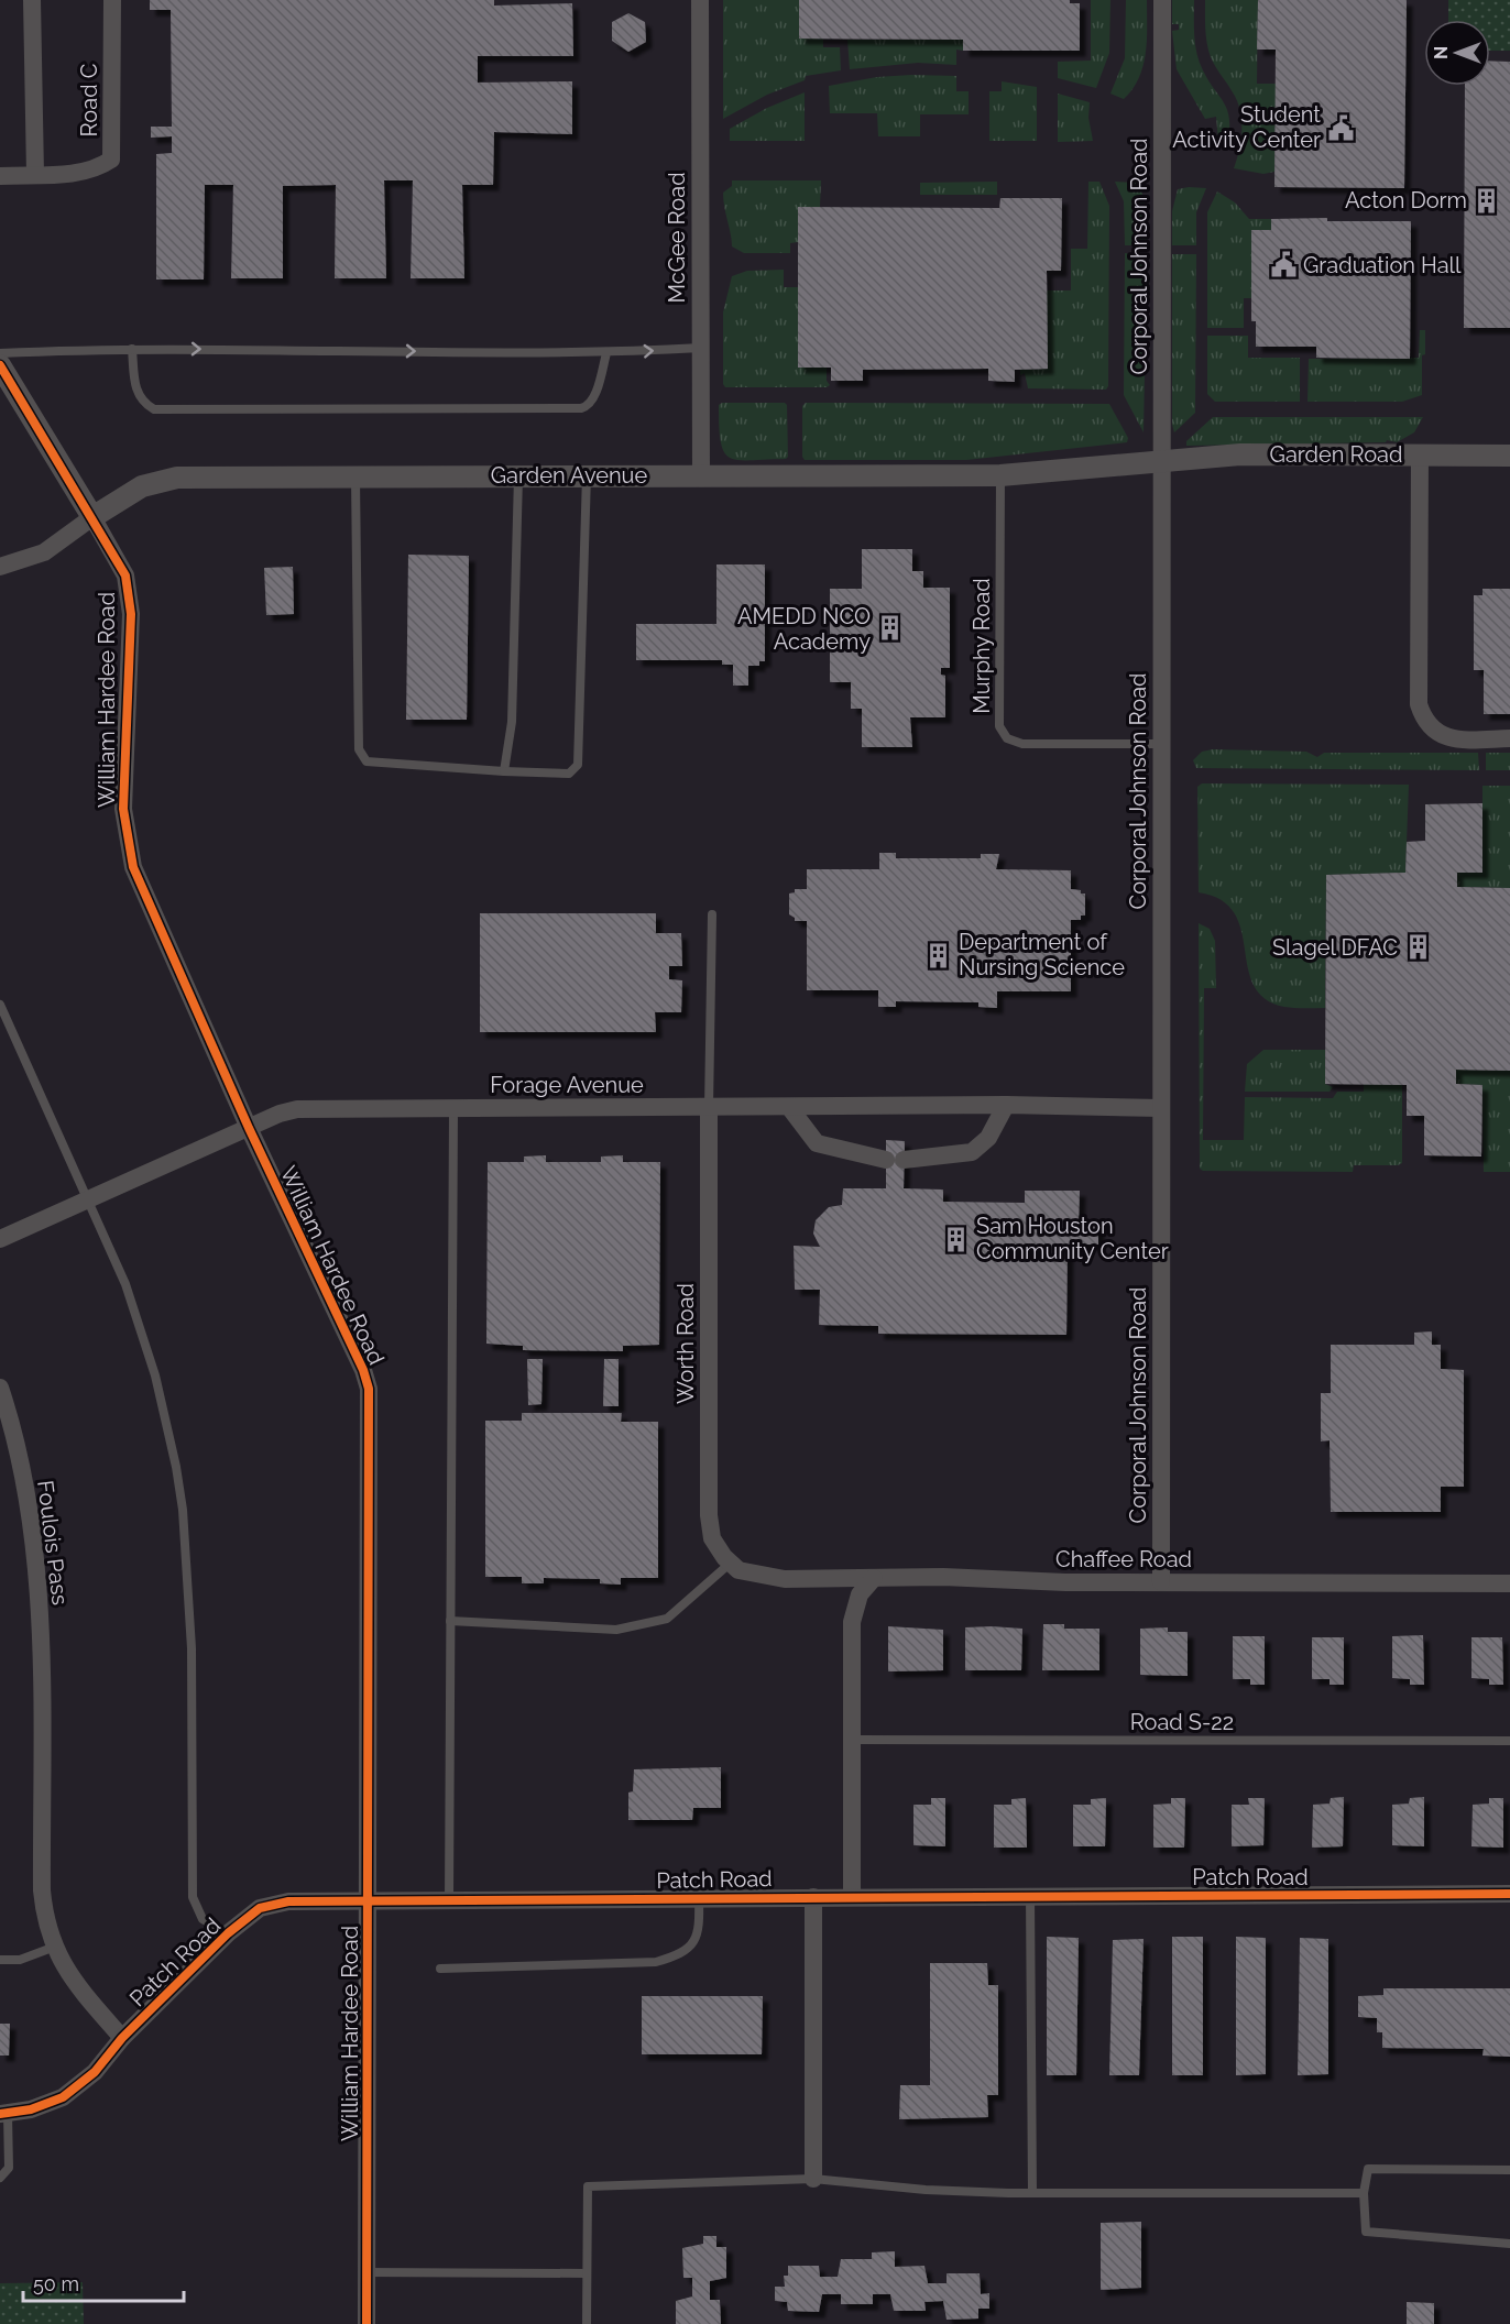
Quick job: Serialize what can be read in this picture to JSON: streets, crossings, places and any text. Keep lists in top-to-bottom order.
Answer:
{
  "streets": {
    "street": [
      "Road C",
      "McGee Road",
      "Corporal Johnson Road",
      "Garden Road",
      "Garden Avenue",
      "William Hardee Road",
      "Forage Avenue",
      "Worth Road",
      "Foulois Pass",
      "Chaffee Road",
      "Patch Road"
    ],
    "lane": ["Murphy Road", "Road S-22"]
  },
  "crossings": [
    ["McGee Road", "Garden Avenue"],
    ["Corporal Johnson Road", "Garden Road"],
    ["Corporal Johnson Road", "Garden Avenue"],
    ["Corporal Johnson Road", "Murphy Road"],
    ["Corporal Johnson Road", "Forage Avenue"],
    ["Corporal Johnson Road", "Chaffee Road"],
    ["Garden Road", "Garden Avenue"],
    ["Garden Avenue", "Murphy Road"],
    ["Garden Avenue", "William Hardee Road"],
    ["William Hardee Road", "Forage Avenue"],
    ["William Hardee Road", "Patch Road"],
    ["Forage Avenue", "Worth Road"],
    ["Worth Road", "Chaffee Road"],
    ["Foulois Pass", "Patch Road"]
  ],
  "places": {
    "public building": ["Student Activity Center", "Graduation Hall"],
    "building": [
      "Acton Dorm",
      "AMEDD NCO Academy",
      "Slagel DFAC",
      "Department of Nursing Science",
      "Sam Houston Community Center"
    ]
  },
  "scale_bar": "50 m",
  "north": "left"
}
